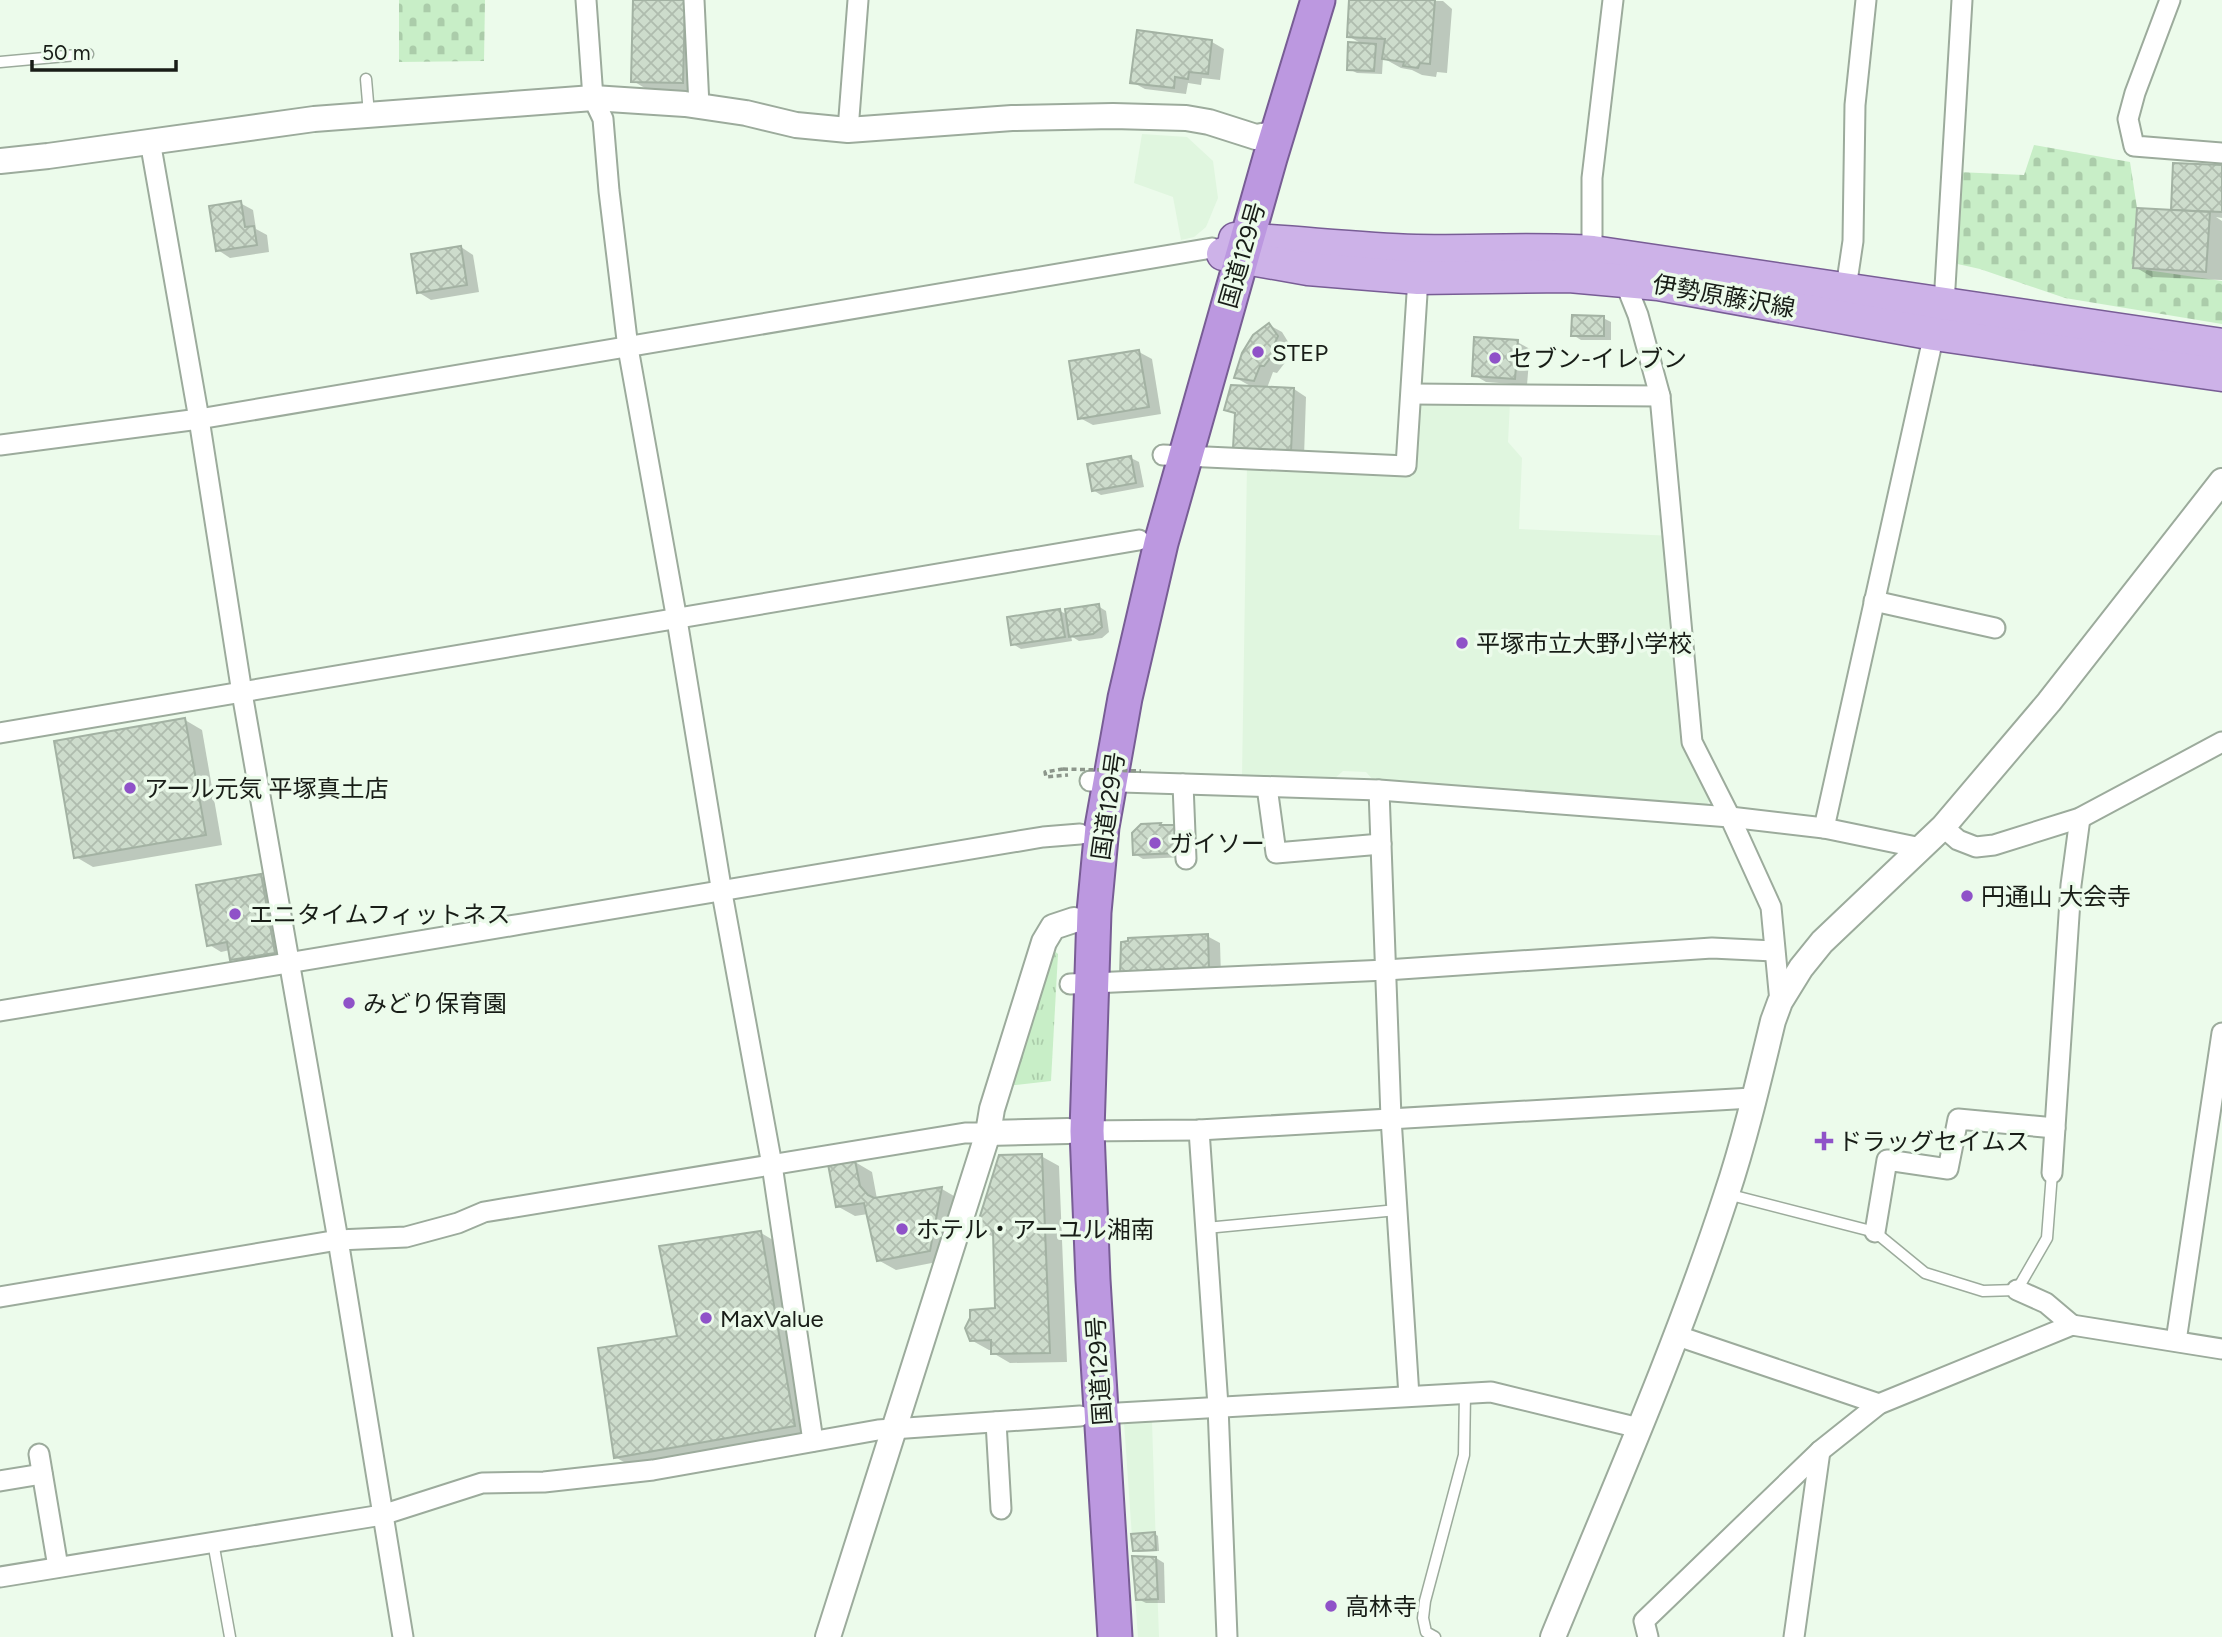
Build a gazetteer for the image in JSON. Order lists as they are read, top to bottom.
{
  "streets": {
    "highway": ["国道129号"],
    "main road": ["伊勢原藤沢線"]
  },
  "crossings": [
    ["国道129号", "伊勢原藤沢線"]
  ],
  "places": {
    "other": [
      "STEP",
      "セブン-イレブン",
      "平塚市立大野小学校",
      "アール元気 平塚真土店",
      "ガイソー",
      "円通山 大会寺",
      "エニタイムフィットネス",
      "みどり保育園",
      "ホテル・アーユル湘南",
      "MaxValue",
      "高林寺"
    ],
    "health": ["ドラッグセイムス"]
  },
  "scale_bar": "50 m"
}
